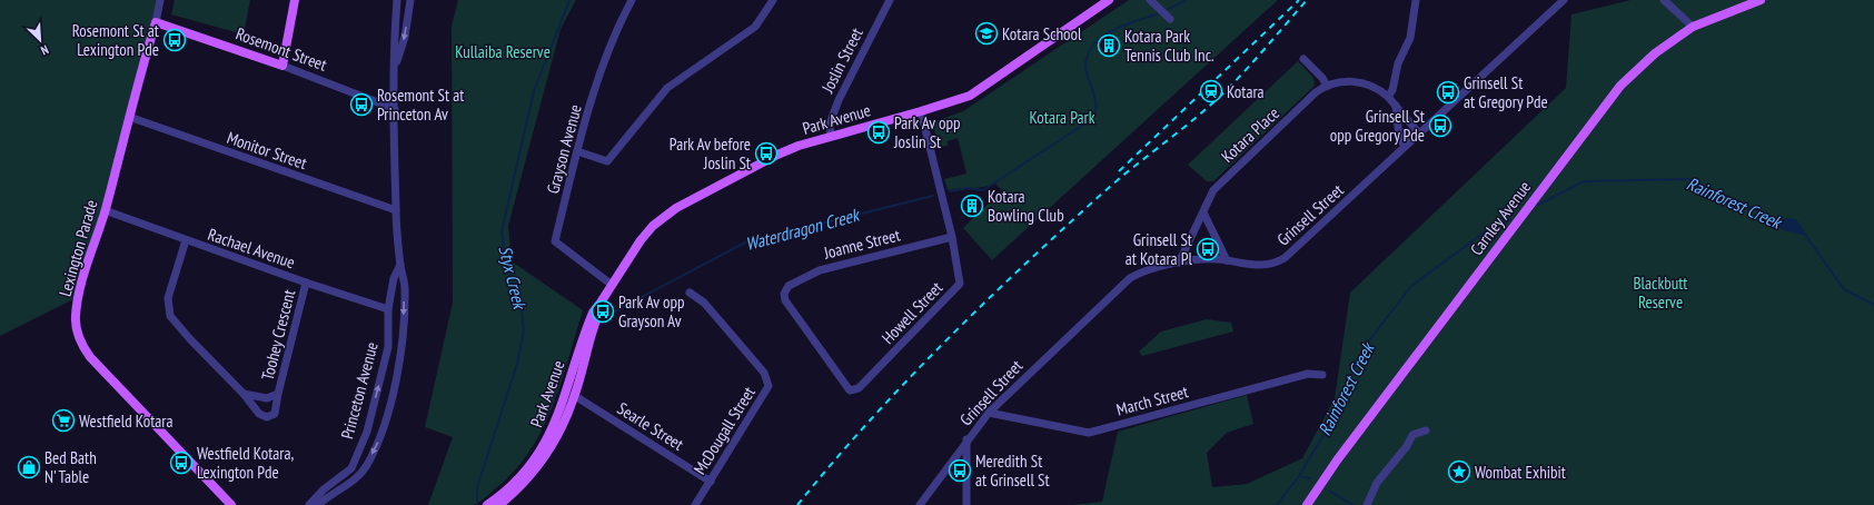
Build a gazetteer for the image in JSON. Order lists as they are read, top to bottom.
{
  "streets": {
    "main road": [
      "Rosemont Street",
      "Park Avenue",
      "Carnley Avenue",
      "Lexington Parade"
    ],
    "street": [
      "Joslin Street",
      "Kotara Place",
      "Grayson Avenue",
      "Monitor Street",
      "Grinsell Street",
      "Joanne Street",
      "Rachael Avenue",
      "Howell Street",
      "Toohey Crescent",
      "Princeton Avenue",
      "March Street",
      "Searle Street",
      "McDougall Street"
    ]
  },
  "crossings": [
    ["Rosemont Street", "Lexington Parade"],
    ["Rosemont Street", "Princeton Avenue"],
    ["Joslin Street", "Park Avenue"],
    ["Park Avenue", "Grayson Avenue"],
    ["Park Avenue", "Howell Street"],
    ["Park Avenue", "Searle Street"],
    ["Kotara Place", "Grinsell Street"],
    ["Monitor Street", "Lexington Parade"],
    ["Monitor Street", "Princeton Avenue"],
    ["Grinsell Street", "March Street"],
    ["Joanne Street", "Howell Street"],
    ["Lexington Parade", "Rachael Avenue"],
    ["Rachael Avenue", "Toohey Crescent"],
    ["Rachael Avenue", "Princeton Avenue"],
    ["Searle Street", "McDougall Street"]
  ],
  "water": ["Rainforest Creek", "Waterdragon Creek", "Styx Creek"],
  "parks": ["Kullaiba Reserve", "Kotara Park", "Blackbutt Reserve"],
  "places": {
    "school or university": ["Kotara School"],
    "bus stop": [
      "Rosemont St at Lexington Pde",
      "Grinsell St at Gregory Pde",
      "Rosemont St at Princeton Av",
      "Grinsell St opp Gregory Pde",
      "Park Av opp Joslin St",
      "Park Av before Joslin St",
      "Grinsell St at Kotara Pl",
      "Park Av opp Grayson Av",
      "Westfield Kotara, Lexington Pde",
      "Meredith St at Grinsell St"
    ],
    "building": ["Kotara Park Tennis Club Inc.", "Kotara Bowling Club"],
    "station": ["Kotara"],
    "supermarket": ["Westfield Kotara"],
    "shop": ["Bed Bath N' Table"],
    "place": ["Wombat Exhibit"]
  },
  "north": "bottom right"
}
